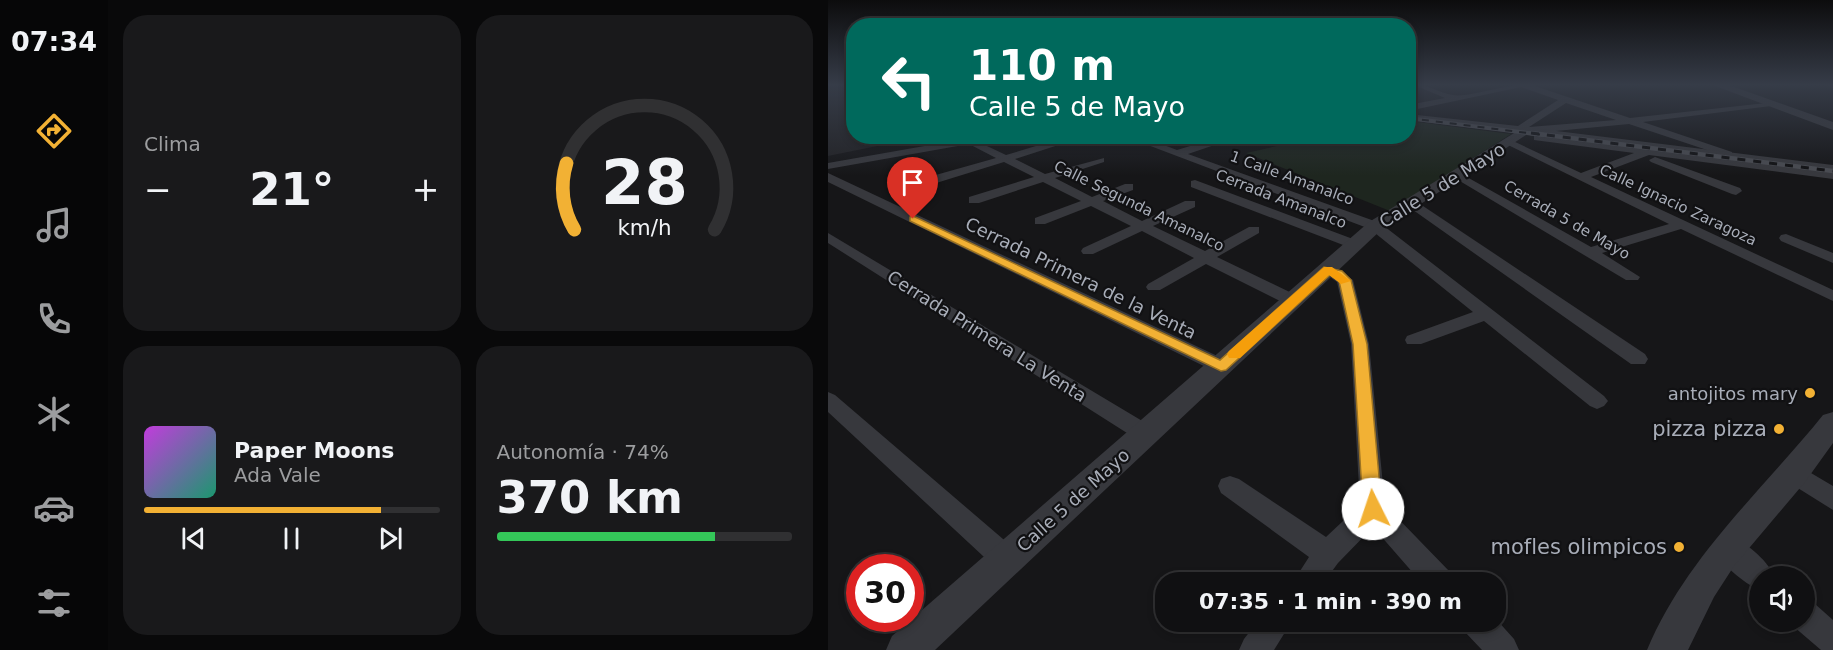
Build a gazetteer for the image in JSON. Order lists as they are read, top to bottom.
{
  "streets": {
    "street": [
      "1 Calle Amanalco",
      "Calle 5 de Mayo",
      "Cerrada Amanalco",
      "Calle Ignacio Zaragoza",
      "Calle Segunda Amanalco",
      "Cerrada 5 de Mayo",
      "Cerrada Primera de la Venta",
      "Cerrada Primera La Venta"
    ]
  },
  "crossings": [
    ["1 Calle Amanalco", "Calle 5 de Mayo"],
    ["Calle 5 de Mayo", "Cerrada Amanalco"],
    ["Calle 5 de Mayo", "Calle Ignacio Zaragoza"],
    ["Calle 5 de Mayo", "Calle Segunda Amanalco"],
    ["Calle 5 de Mayo", "Cerrada 5 de Mayo"],
    ["Calle 5 de Mayo", "Cerrada Primera de la Venta"],
    ["Calle 5 de Mayo", "Cerrada Primera La Venta"]
  ],
  "places": ["antojitos mary", "pizza pizza", "mofles olimpicos"],
  "page": {
    "tabs": "07:34",
    "tile": [
      "Clima",
      ["Autonomía · 74%", "370 km"]
    ],
    "turn": ["110 m", "Calle 5 de Mayo"],
    "heat": ["−", "21°", "+"],
    "song": ["Paper Moons", "Ada Vale"],
    "limit": "30",
    "trip": "07:35 · 1 min · 390 m",
    "gauge": ["28", "km/h"]
  }
}
